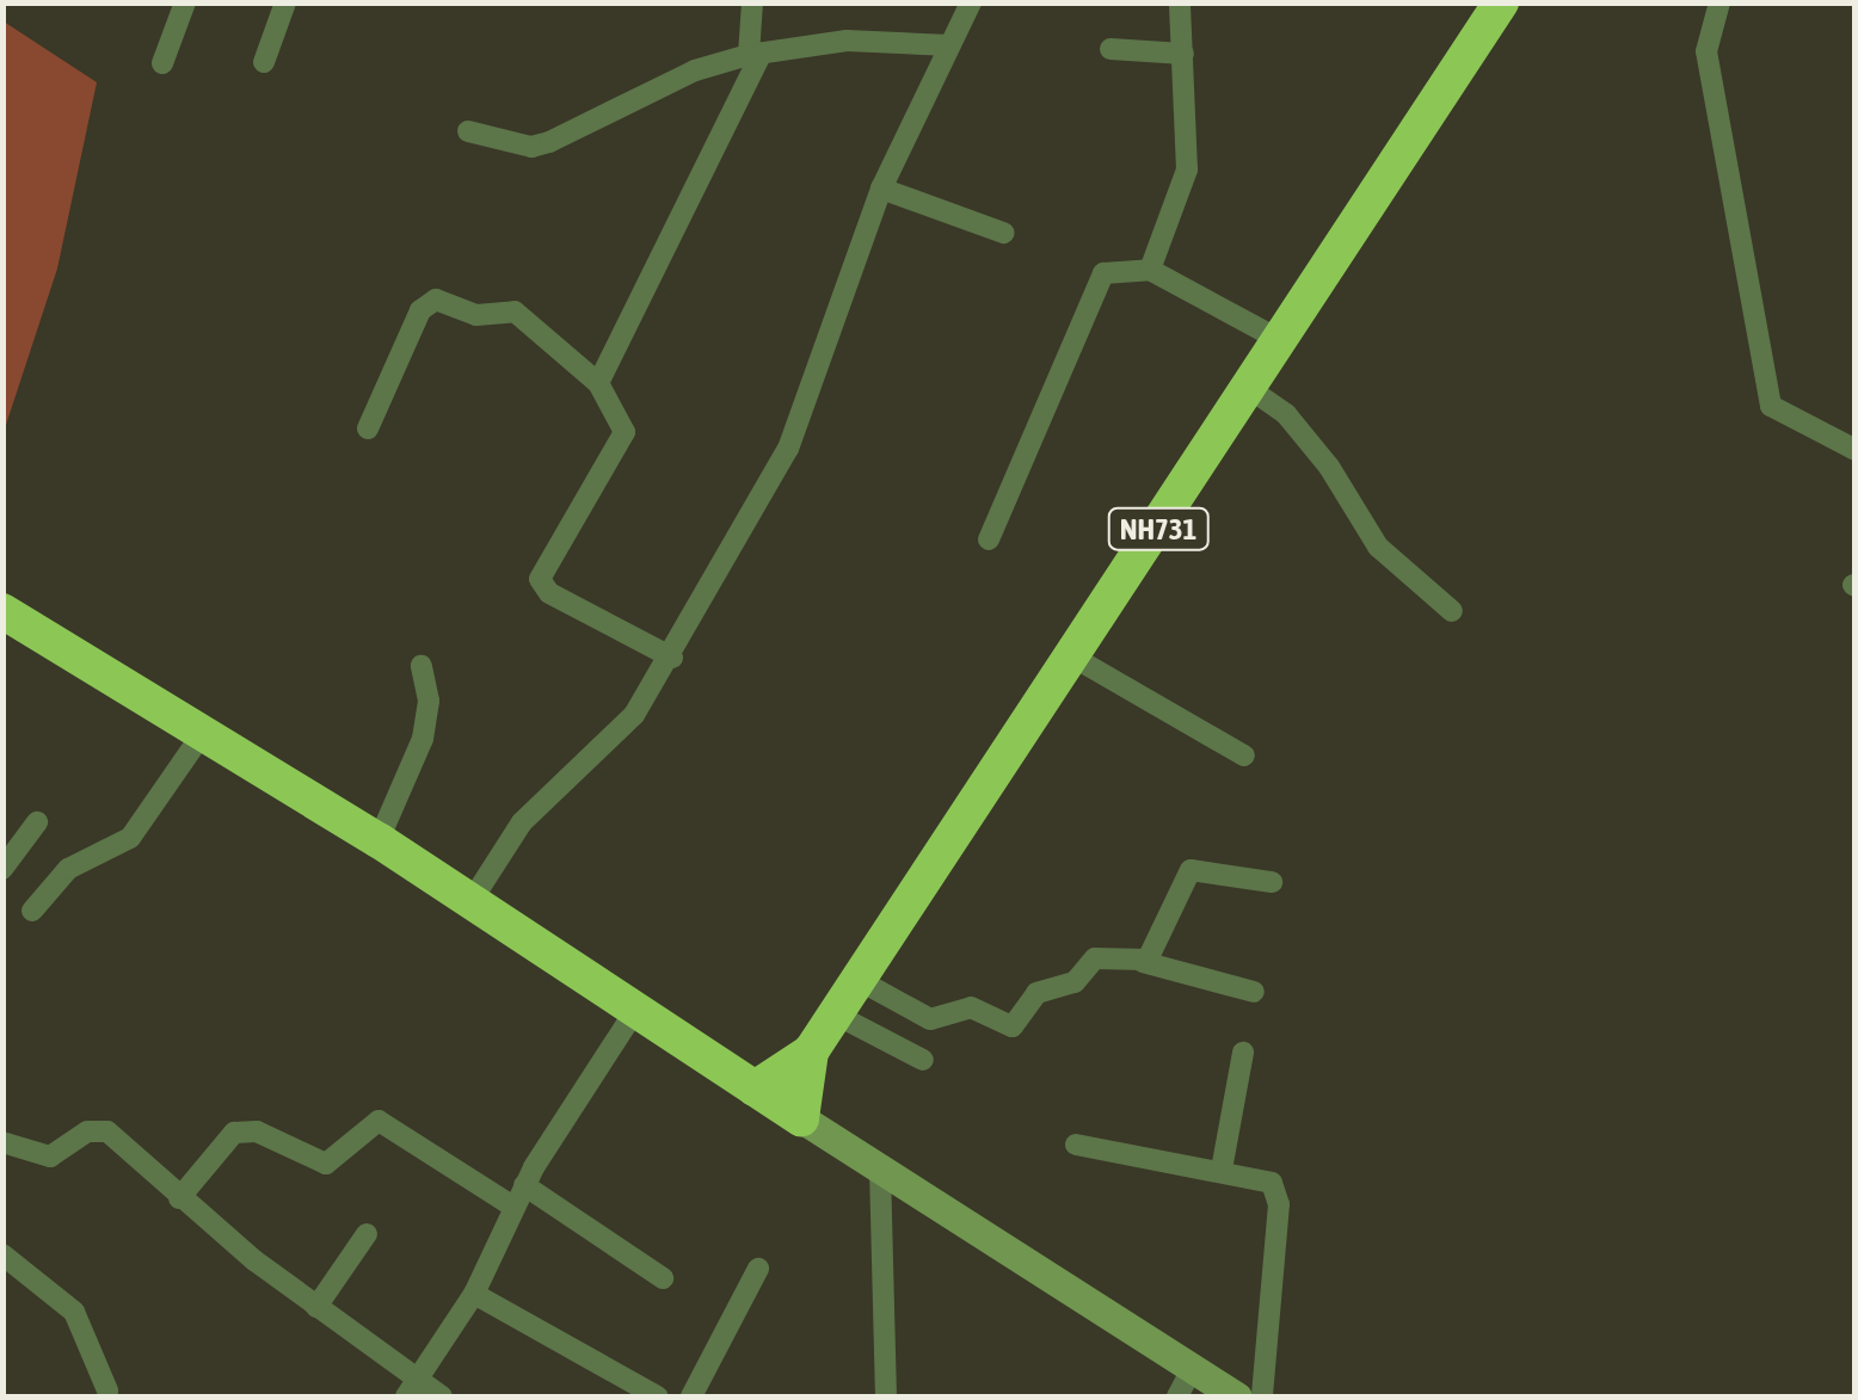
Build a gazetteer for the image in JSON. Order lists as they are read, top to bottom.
{
  "streets": {
    "highway": ["NH731"]
  }
}
